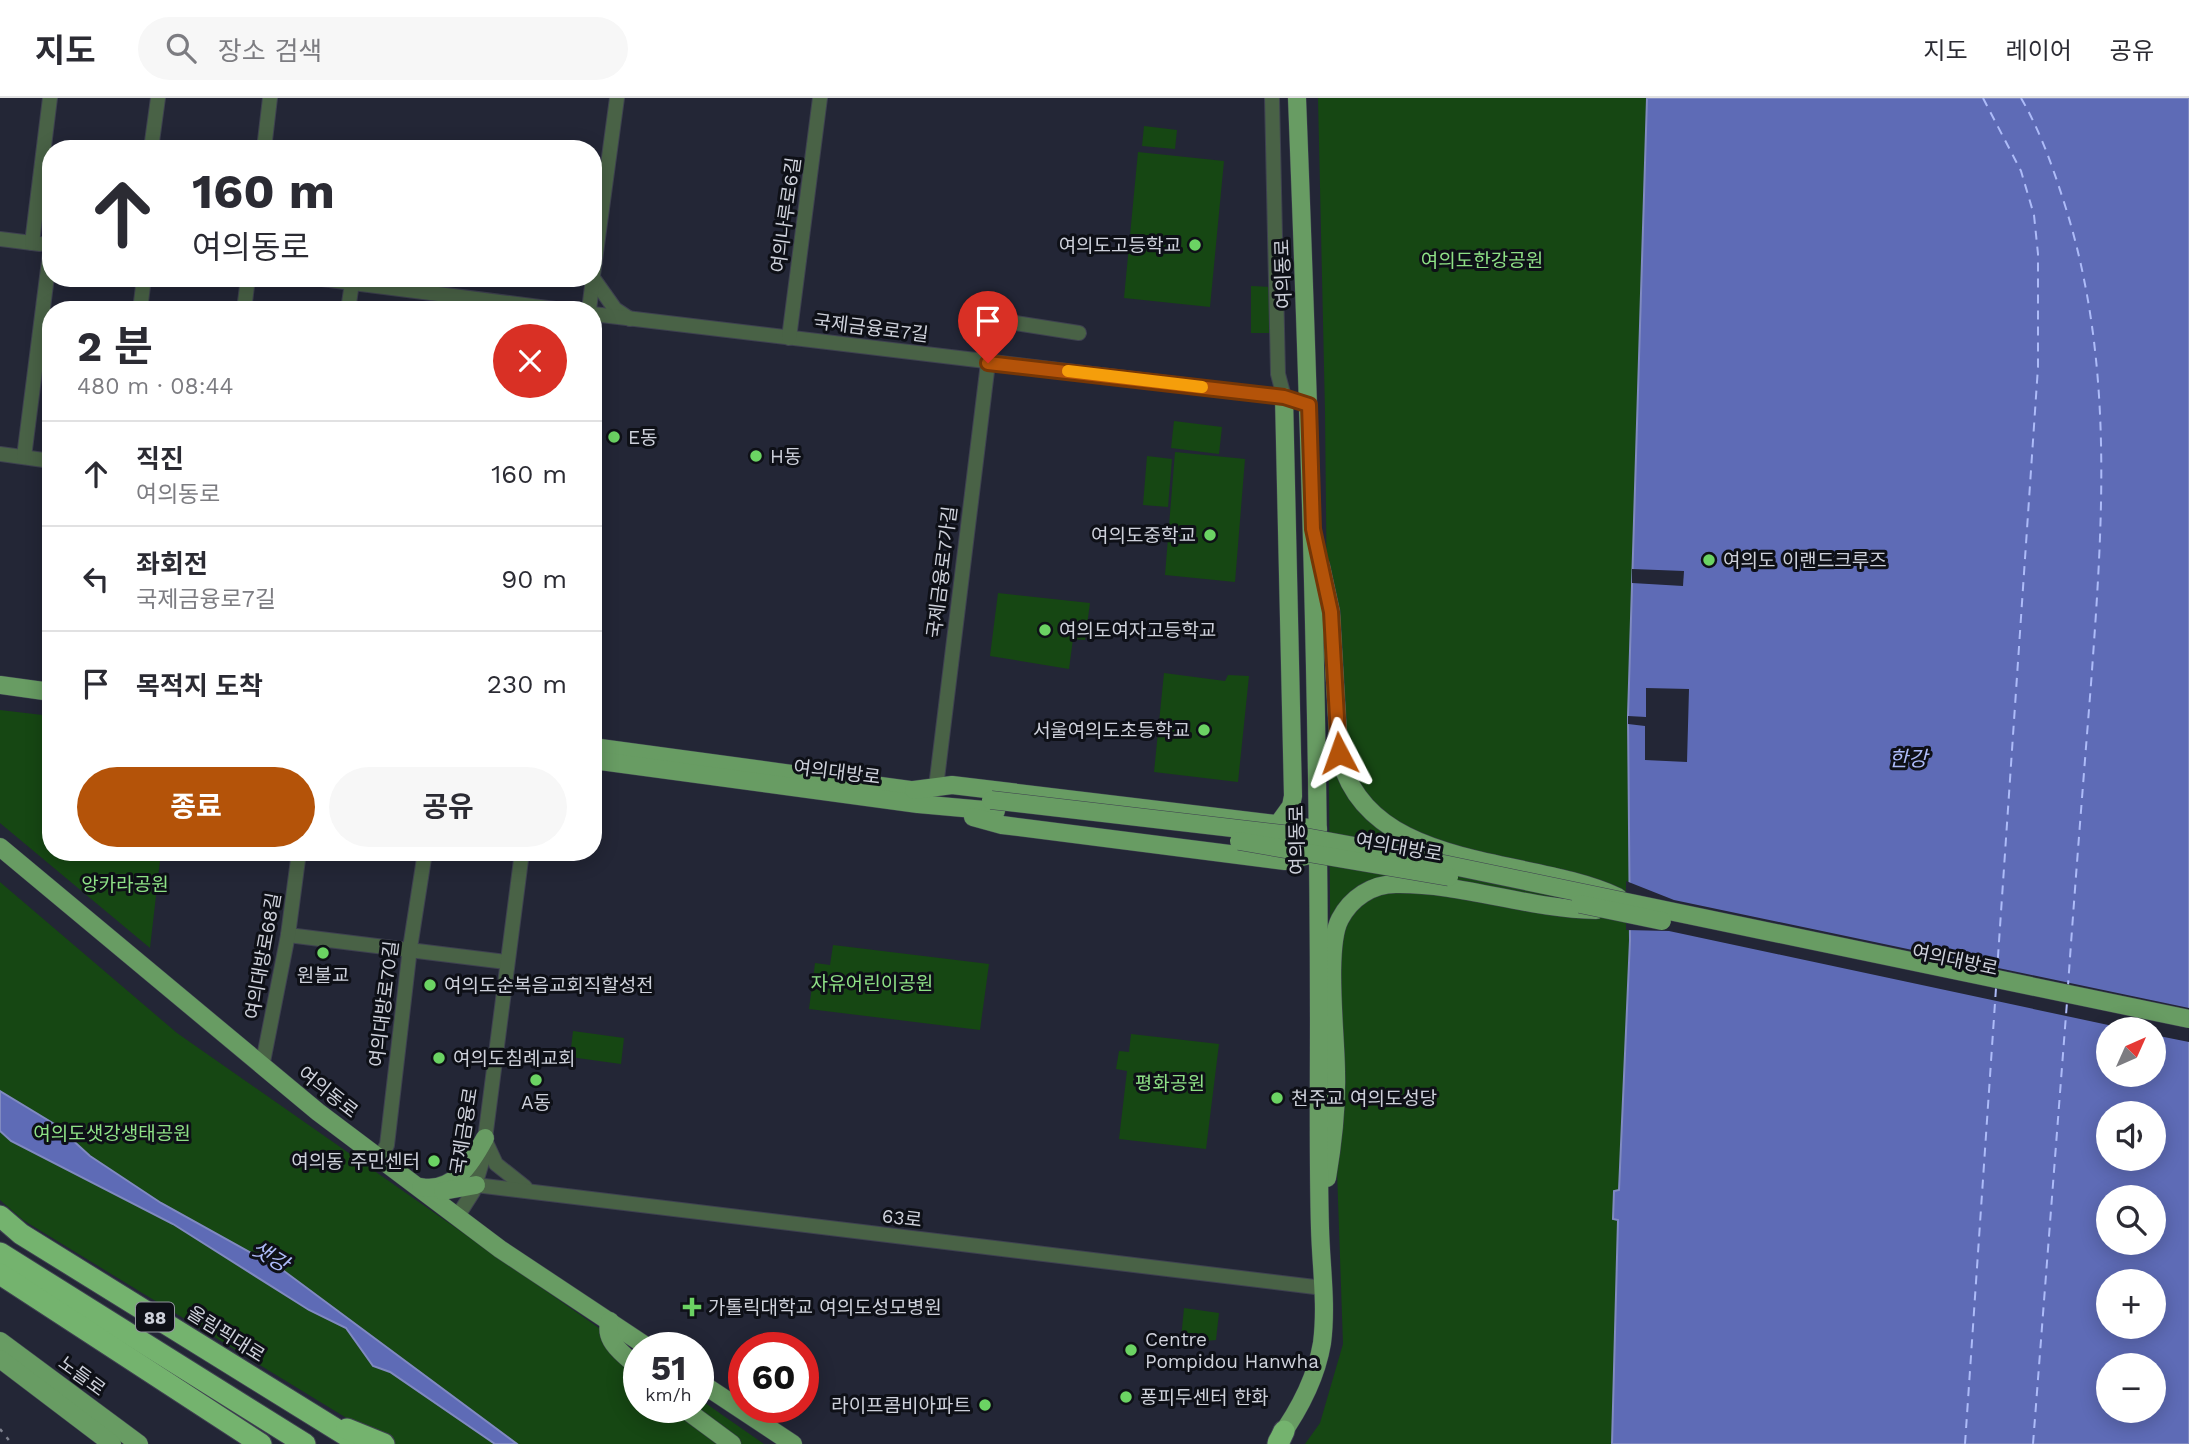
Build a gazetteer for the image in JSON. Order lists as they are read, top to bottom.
{
  "streets": {
    "highway": ["88", "올림픽대로"],
    "main road": ["여의동로", "여의대방로", "노들로"],
    "street": [
      "여의나루로6길",
      "국제금융로7길",
      "국제금융로7가길",
      "여의대방로68길",
      "여의대방로70길",
      "국제금융로",
      "63로"
    ]
  },
  "crossings": [
    ["여의나루로6길", "국제금융로7길"],
    ["여의동로", "국제금융로7길"],
    ["여의동로", "여의대방로68길"],
    ["여의동로", "여의대방로70길"],
    ["여의동로", "국제금융로"],
    ["여의동로", "63로"],
    ["국제금융로7길", "국제금융로7가길"],
    ["국제금융로", "63로"]
  ],
  "water": ["한강", "샛강"],
  "parks": [
    "여의도한강공원",
    "앙카라공원",
    "자유어린이공원",
    "평화공원",
    "여의도샛강생태공원"
  ],
  "places": {
    "other": [
      "여의도고등학교",
      "E동",
      "H동",
      "여의도중학교",
      "여의도 이랜드크루즈",
      "여의도여자고등학교",
      "서울여의도초등학교",
      "원불교",
      "여의도순복음교회직할성전",
      "여의도침례교회",
      "A동",
      "천주교 여의도성당",
      "여의동 주민센터",
      "Centre Pompidou Hanwha",
      "퐁피두센터 한화",
      "라이프콤비아파트"
    ],
    "health": ["가톨릭대학교 여의도성모병원"]
  },
  "north": "top right",
  "page": {
    "header": "지도",
    "search": "장소 검색",
    "nav": ["지도", "레이어", "공유"],
    "turn": ["160 m", "여의동로"],
    "heading": ["2 분", "480 m · 08:44"],
    "list": [
      {
        "name": "직진",
        "note": "여의동로",
        "value": "160 m"
      },
      {
        "name": "좌회전",
        "note": "국제금융로7길",
        "value": "90 m"
      },
      {
        "name": "목적지 도착",
        "value": "230 m"
      }
    ],
    "buttons": ["종료", "공유"],
    "map_buttons": ["+", "−"],
    "speed": "51 km/h",
    "limit": "60"
  }
}
